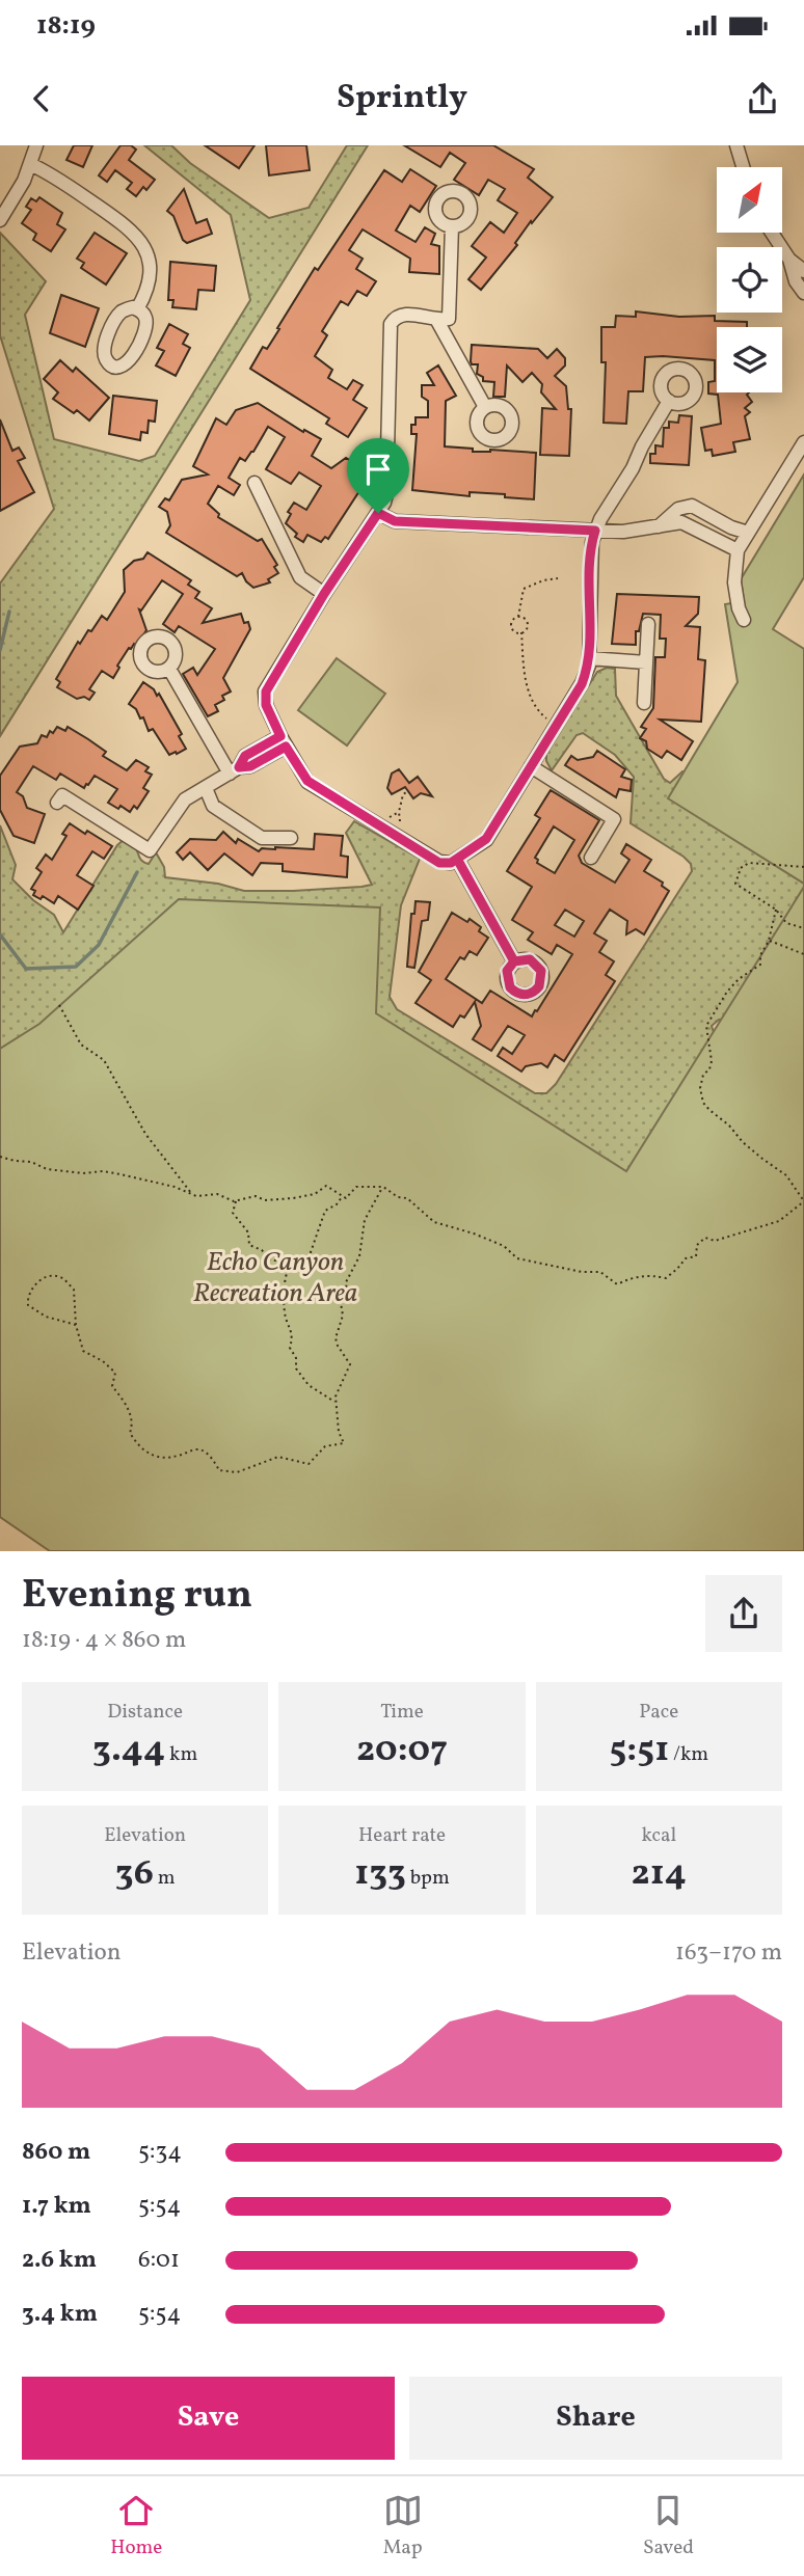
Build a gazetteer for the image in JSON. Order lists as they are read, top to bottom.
{
  "parks": ["Echo Canyon Recreation Area"],
  "north": "top right",
  "page": {
    "status": "18:19",
    "header": "Sprintly",
    "heading": ["Evening run", "18:19 · 4 × 860 m"],
    "stats": [
      ["Distance", "3.44 km"],
      ["Time", "20:07"],
      ["Pace", "5:51 /km"],
      ["Elevation", "36 m"],
      ["Heart rate", "133 bpm"],
      ["kcal", "214"]
    ],
    "chart": ["Elevation", "163–170 m"],
    "list": [
      {
        "name": "860 m",
        "note": "5:34"
      },
      {
        "name": "1.7 km",
        "note": "5:54"
      },
      {
        "name": "2.6 km",
        "note": "6:01"
      },
      {
        "name": "3.4 km",
        "note": "5:54"
      }
    ],
    "buttons": ["Save", "Share"],
    "tabs": ["Home", "Map", "Saved"]
  }
}
